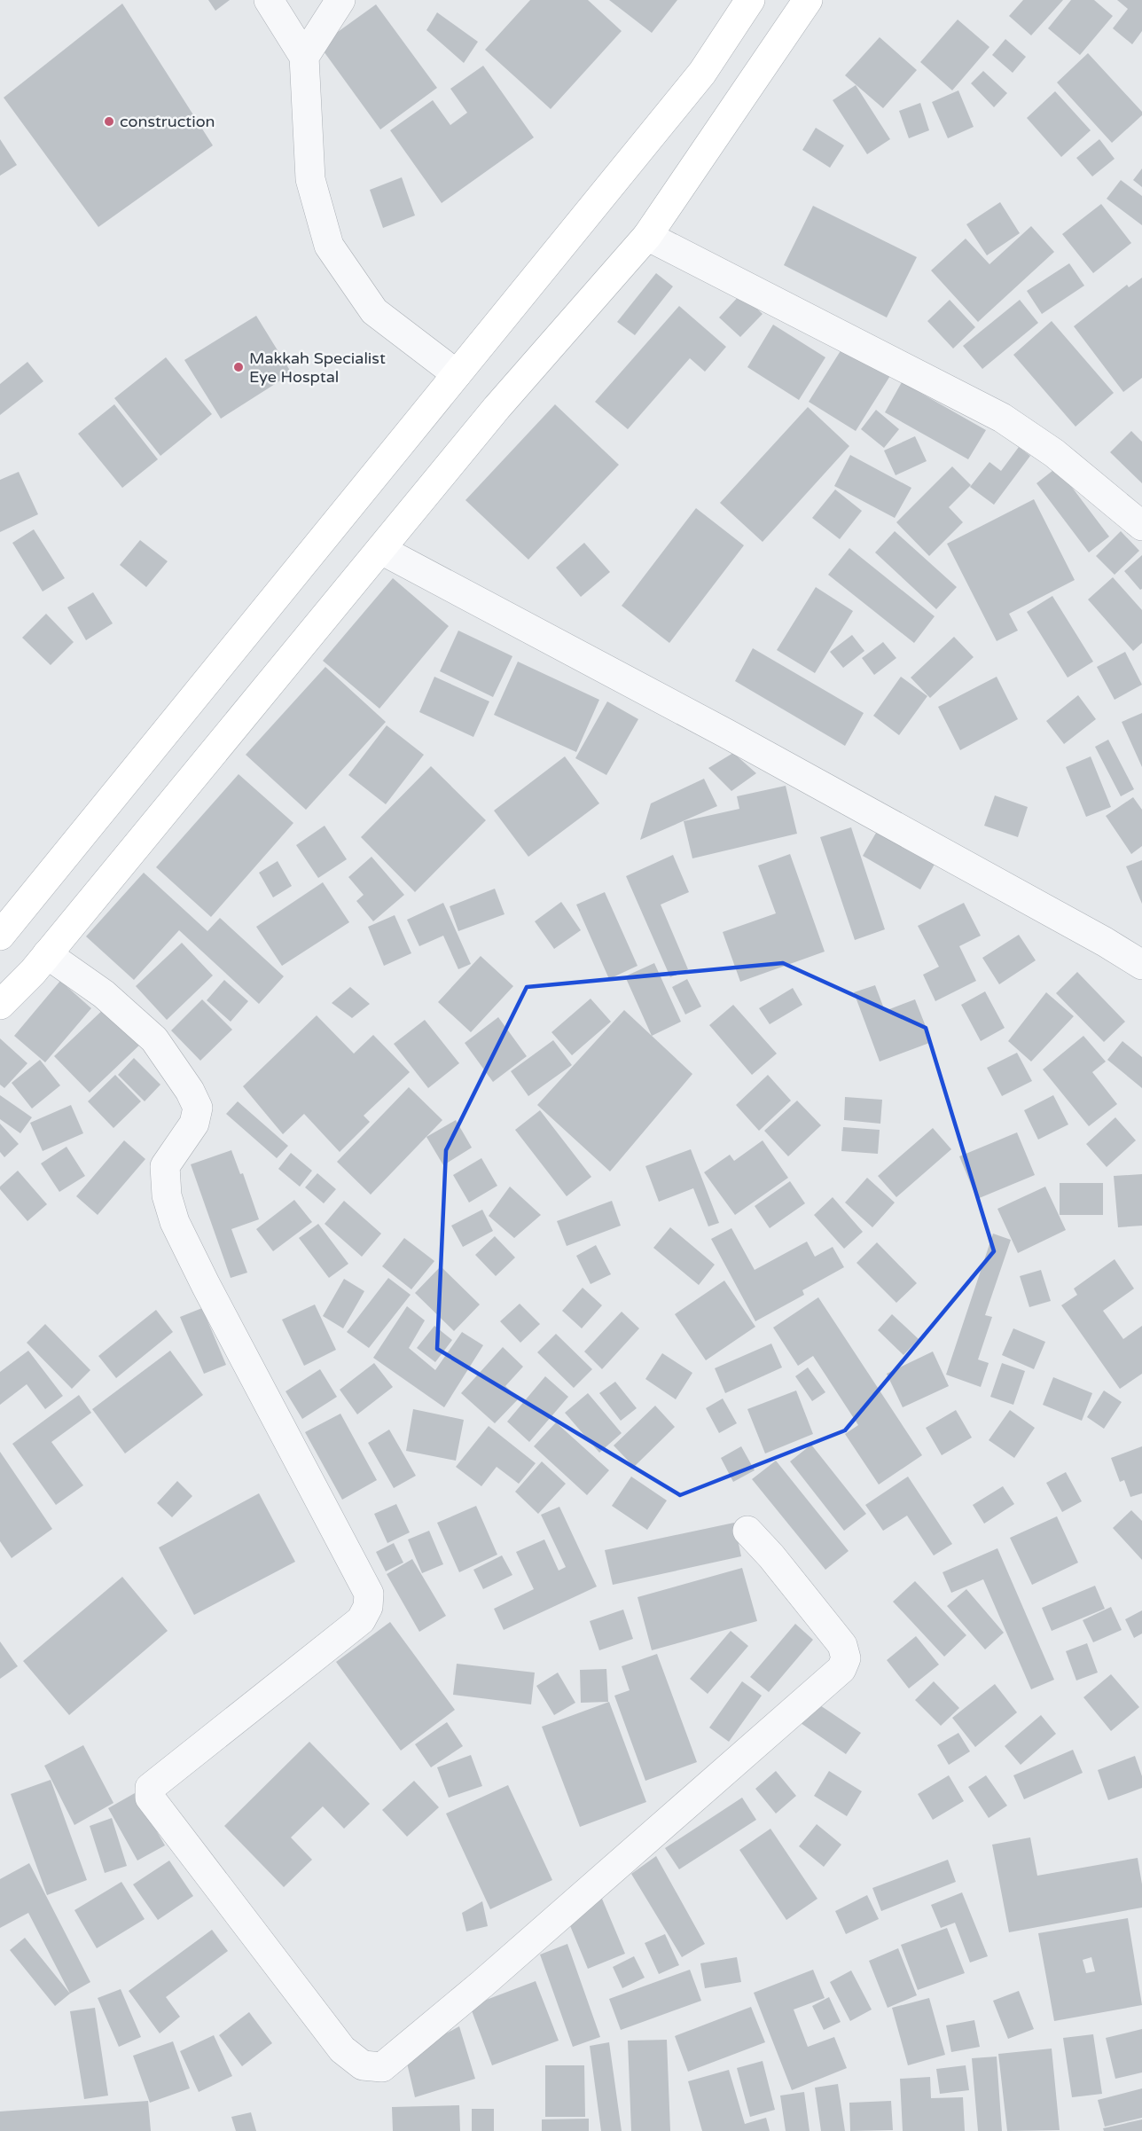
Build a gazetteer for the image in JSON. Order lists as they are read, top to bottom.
{
  "places": ["construction", "Makkah Specialist Eye Hosptal"]
}
